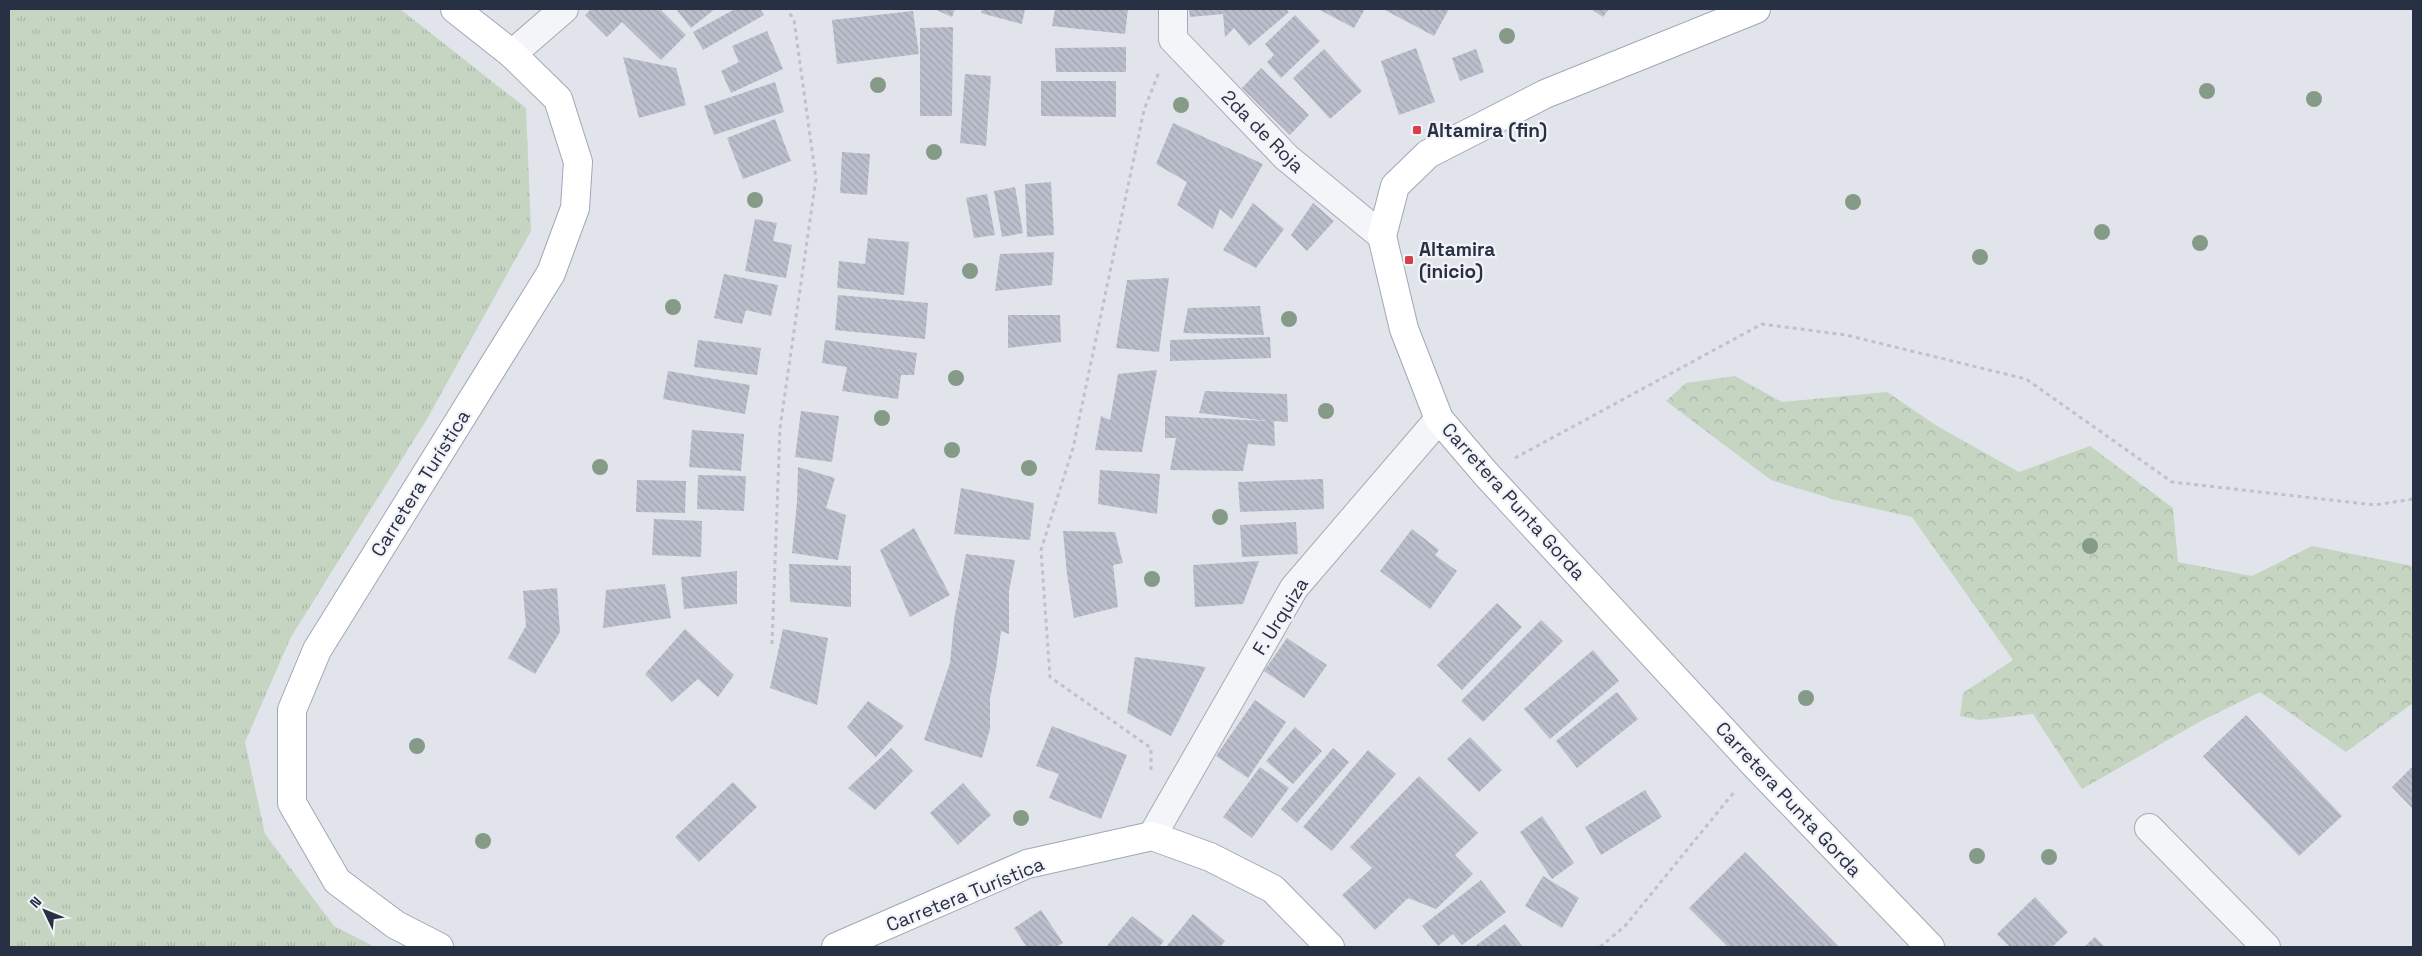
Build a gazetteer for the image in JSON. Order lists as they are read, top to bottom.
{
  "streets": {
    "main road": ["Carretera Turística", "Carretera Punta Gorda"],
    "street": ["2da de Roja", "F. Urquiza"]
  },
  "crossings": [
    ["2da de Roja", "Carretera Punta Gorda"],
    ["Carretera Turística", "F. Urquiza"],
    ["Carretera Punta Gorda", "F. Urquiza"]
  ],
  "places": {
    "transit": ["Altamira (fin)", "Altamira (inicio)"]
  },
  "north": "top left"
}
